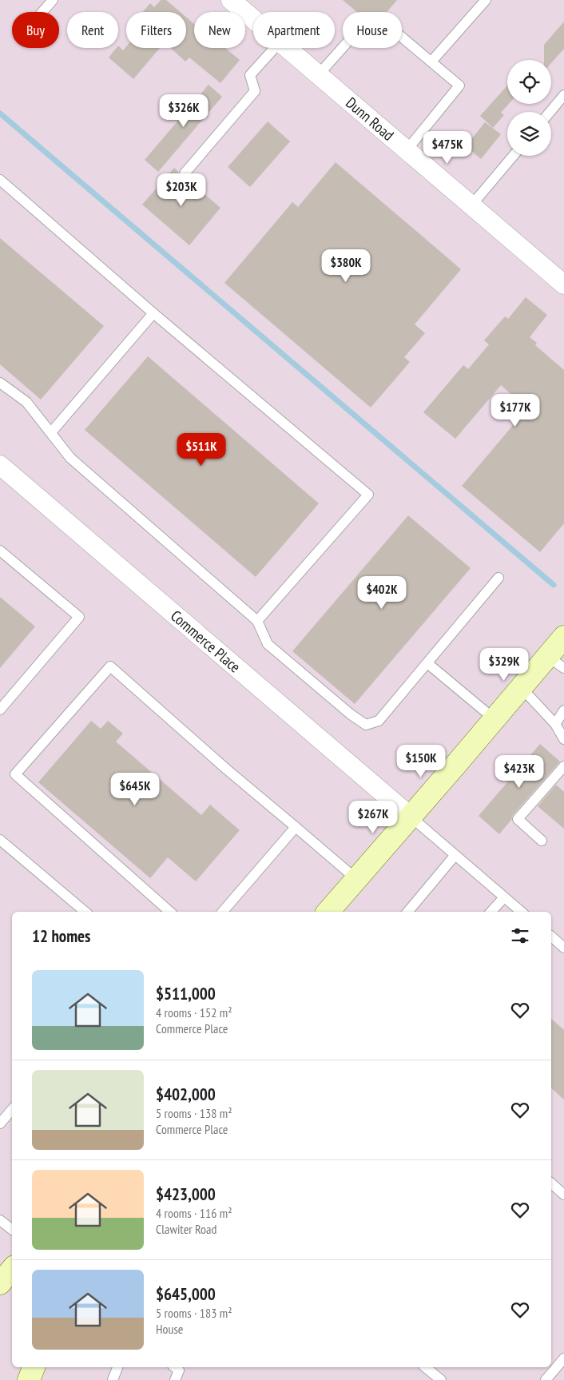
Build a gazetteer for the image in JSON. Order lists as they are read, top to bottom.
{
  "streets": {
    "street": ["Dunn Road", "Commerce Place"]
  },
  "page": {
    "chip": [
      "Buy",
      "Rent",
      "Filters",
      "New",
      "Apartment",
      "House"
    ],
    "price": [
      "$326K",
      "$475K",
      "$203K",
      "$380K",
      "$177K",
      "$511K",
      "$402K",
      "$329K",
      "$150K",
      "$423K",
      "$645K",
      "$267K"
    ],
    "heading": "12 homes",
    "list": [
      {
        "name": "$511,000",
        "note": "4 rooms · 152 m² · Commerce Place"
      },
      {
        "name": "$402,000",
        "note": "5 rooms · 138 m² · Commerce Place"
      },
      {
        "name": "$423,000",
        "note": "4 rooms · 116 m² · Clawiter Road"
      },
      {
        "name": "$645,000",
        "note": "5 rooms · 183 m² · House"
      }
    ]
  }
}
